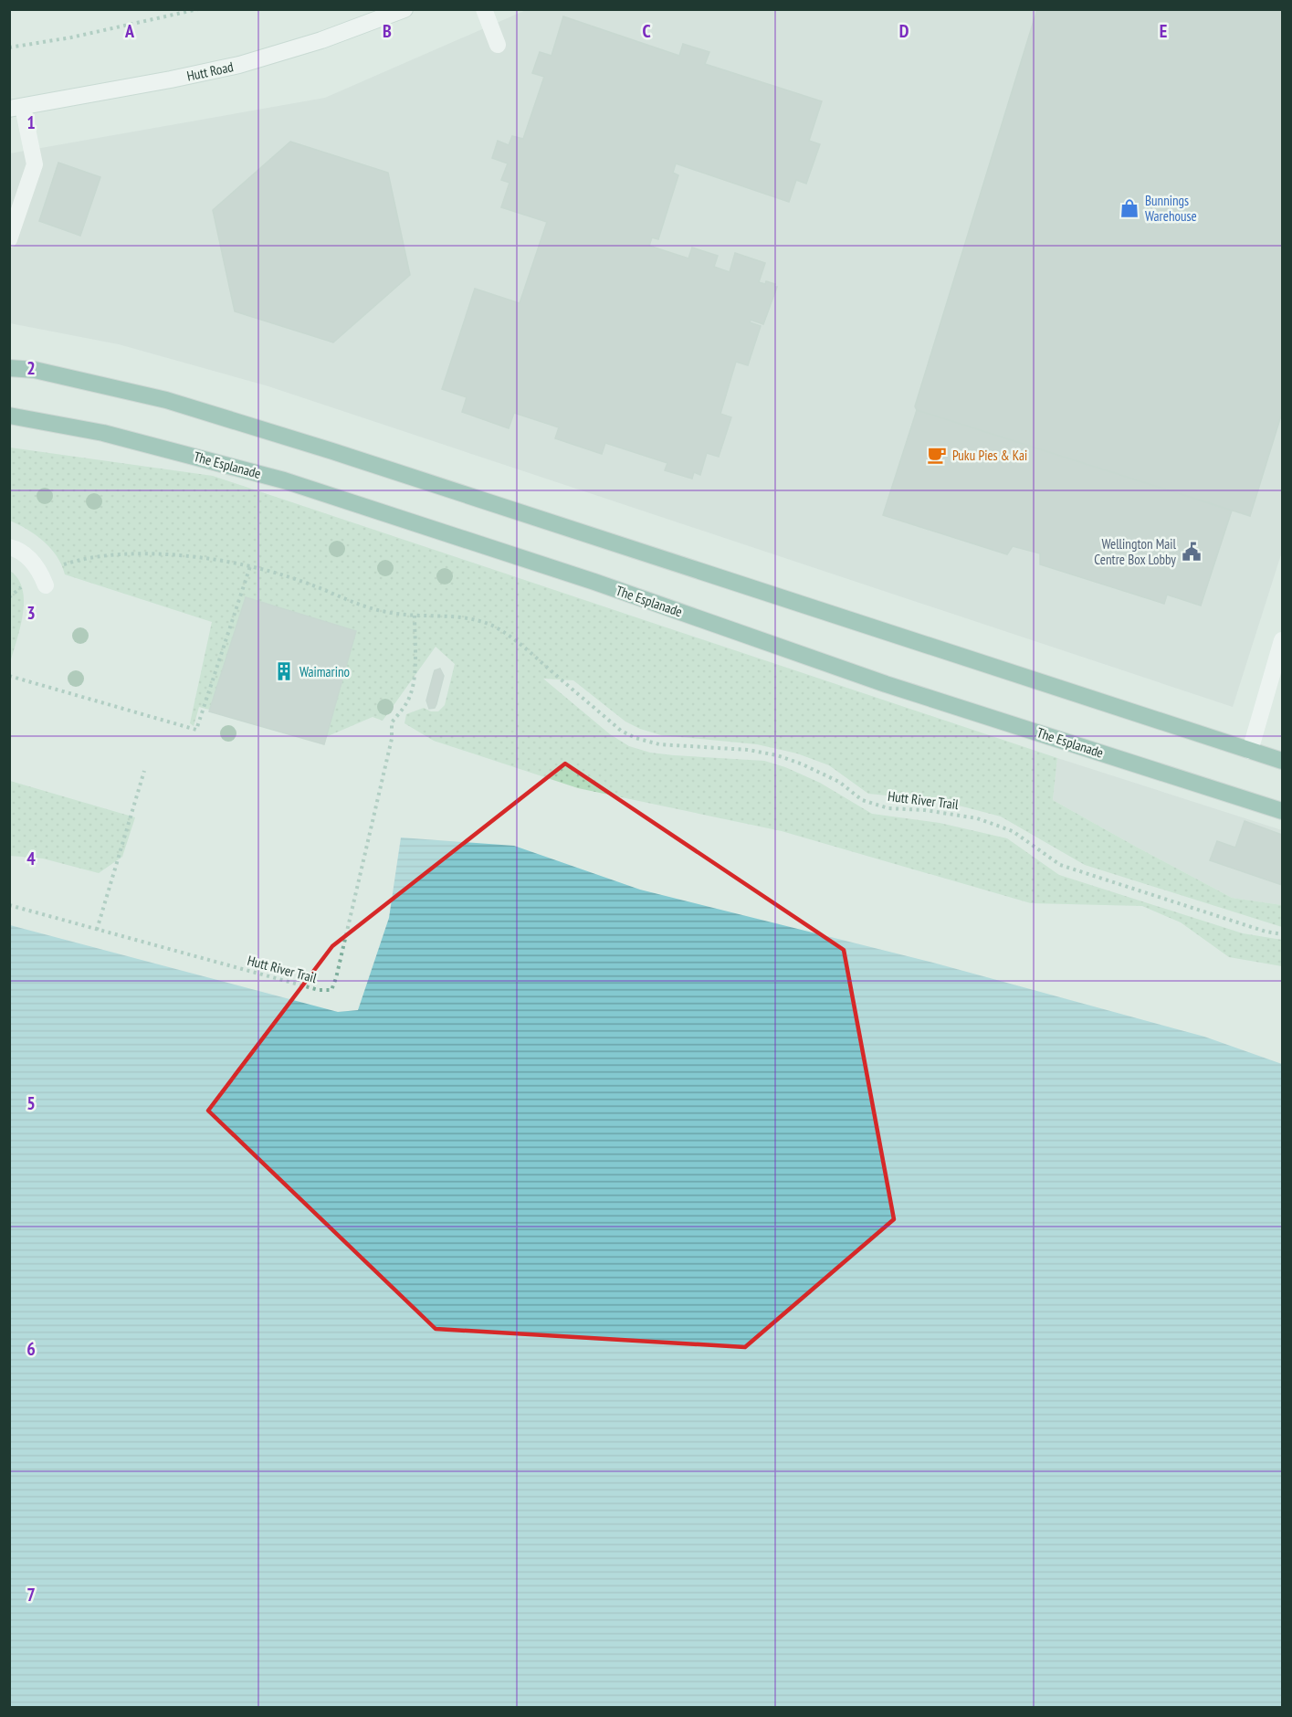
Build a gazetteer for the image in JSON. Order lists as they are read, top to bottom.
{
  "streets": {
    "main road": ["Hutt Road", "The Esplanade"],
    "path": ["Hutt River Trail"]
  },
  "places": {
    "shop": ["Bunnings Warehouse"],
    "cafe": ["Puku Pies & Kai"],
    "public building": ["Wellington Mail Centre Box Lobby"],
    "building": ["Waimarino"]
  },
  "grid": {
    "columns": [
      "A",
      "B",
      "C",
      "D",
      "E"
    ],
    "rows": [
      "1",
      "2",
      "3",
      "4",
      "5",
      "6",
      "7"
    ]
  }
}
